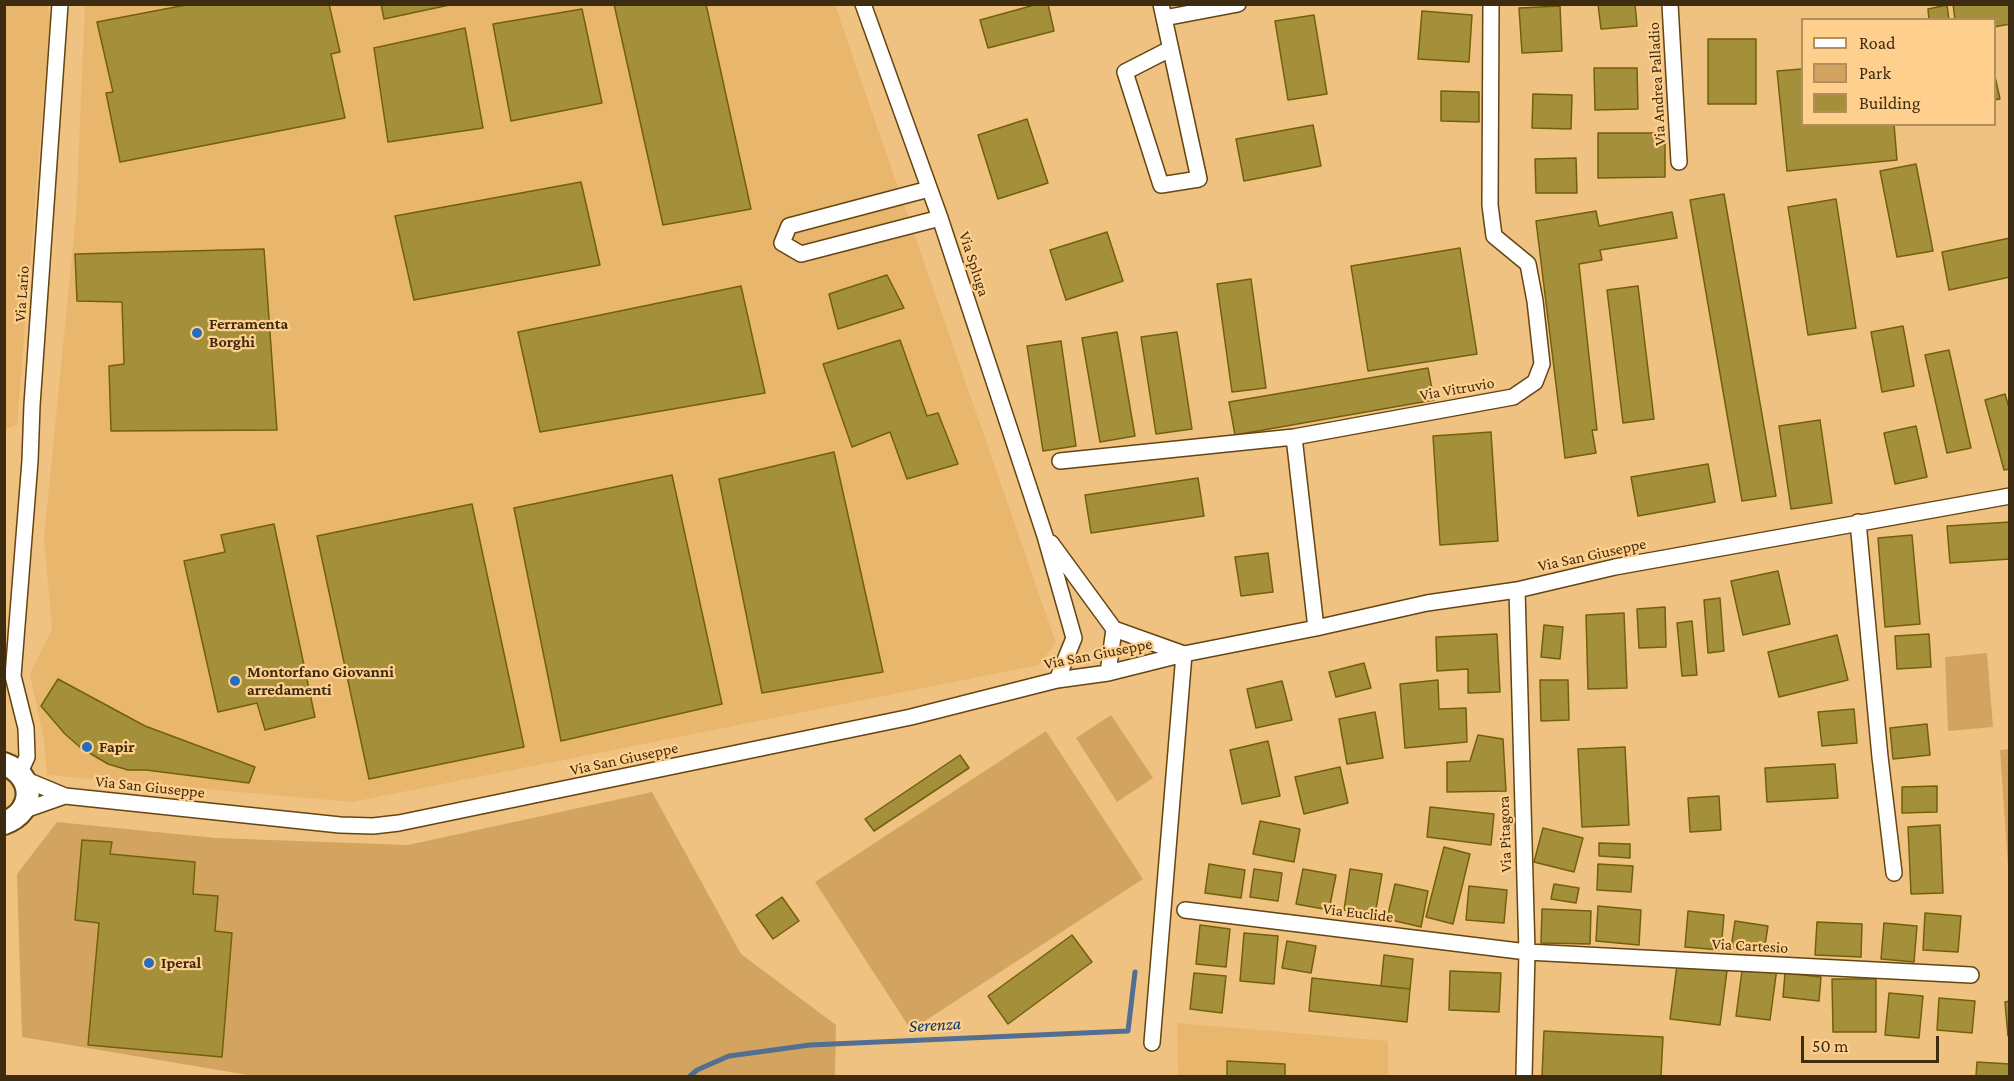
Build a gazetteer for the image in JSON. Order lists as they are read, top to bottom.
{
  "streets": {
    "street": [
      "Via Andrea Palladio",
      "Via Spluga",
      "Via Lario",
      "Via Vitruvio",
      "Via San Giuseppe",
      "Via Pitagora",
      "Via Euclide",
      "Via Cartesio"
    ]
  },
  "crossings": [
    ["Via Spluga", "Via San Giuseppe"],
    ["Via Lario", "Via San Giuseppe"],
    ["Via San Giuseppe", "Via Pitagora"],
    ["Via Pitagora", "Via Euclide"],
    ["Via Pitagora", "Via Cartesio"],
    ["Via Euclide", "Via Cartesio"]
  ],
  "water": ["Serenza"],
  "places": [
    "Ferramenta Borghi",
    "Montorfano Giovanni arredamenti",
    "Fapir",
    "Iperal"
  ],
  "legend": ["Road", "Park", "Building"],
  "scale_bar": "50 m"
}
